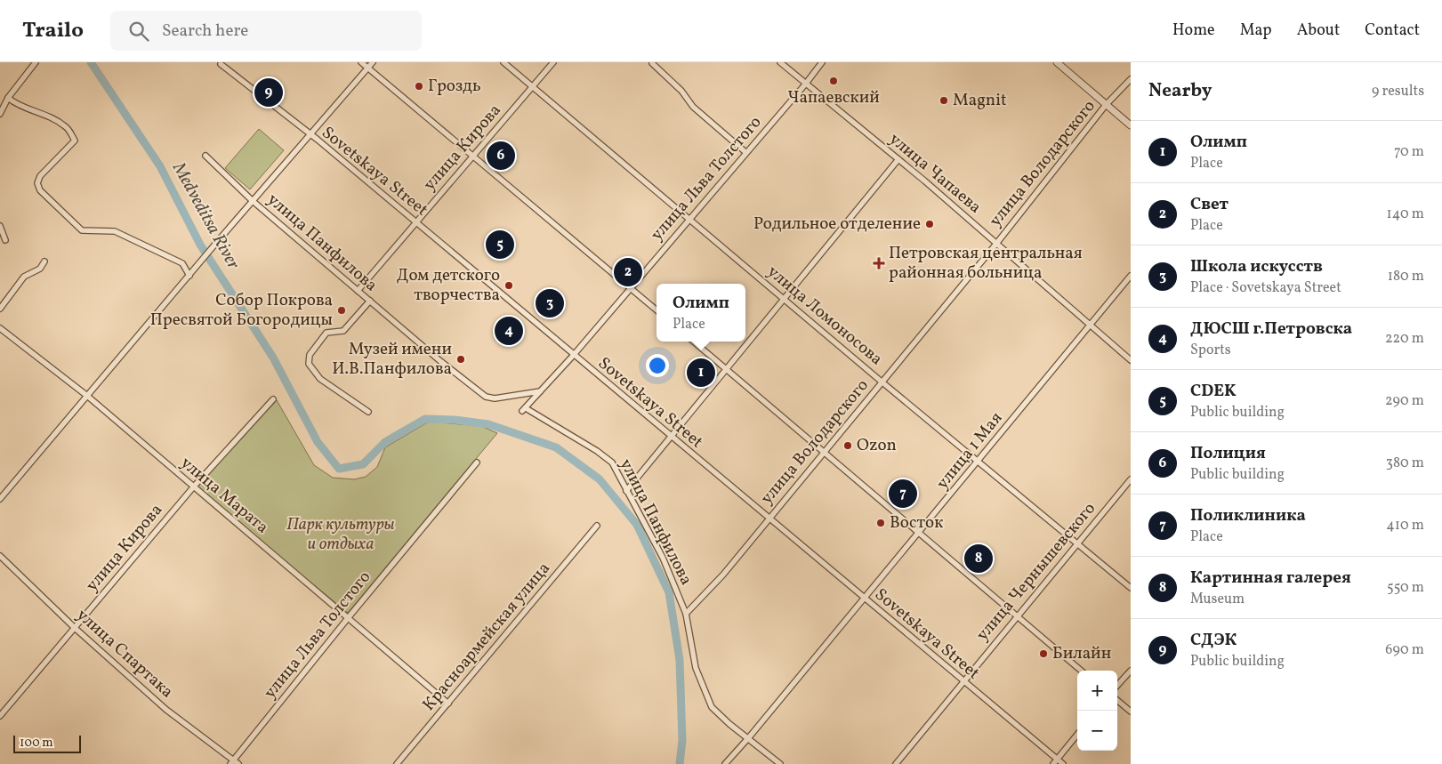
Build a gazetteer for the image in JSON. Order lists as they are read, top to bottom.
{
  "streets": {
    "street": [
      "улица Кирова",
      "улица Володарского",
      "Sovetskaya Street",
      "улица Чапаева",
      "улица Льва Толстого",
      "улица Панфилова",
      "улица Ломоносова",
      "улица 1 Мая",
      "улица Марата",
      "улица Чернышевского",
      "Красноармейская улица",
      "улица Спартака"
    ]
  },
  "crossings": [
    ["улица Кирова", "Sovetskaya Street"],
    ["улица Кирова", "улица Панфилова"],
    ["улица Кирова", "улица Ломоносова"],
    ["улица Кирова", "улица Марата"],
    ["улица Кирова", "улица Спартака"],
    ["улица Володарского", "Sovetskaya Street"],
    ["улица Володарского", "улица Чапаева"],
    ["улица Володарского", "улица Панфилова"],
    ["улица Володарского", "улица Ломоносова"],
    ["Sovetskaya Street", "улица Льва Толстого"],
    ["Sovetskaya Street", "улица 1 Мая"],
    ["Sovetskaya Street", "улица Чернышевского"],
    ["улица Чапаева", "улица Льва Толстого"],
    ["улица Чапаева", "улица 1 Мая"],
    ["улица Льва Толстого", "улица Панфилова"],
    ["улица Льва Толстого", "улица Ломоносова"],
    ["улица Льва Толстого", "улица Марата"],
    ["улица Льва Толстого", "улица Спартака"],
    ["улица Панфилова", "улица 1 Мая"],
    ["улица Ломоносова", "улица 1 Мая"],
    ["улица Ломоносова", "улица Чернышевского"],
    ["улица Марата", "Красноармейская улица"]
  ],
  "water": ["Medveditsa River"],
  "parks": ["Парк культуры и отдыха"],
  "places": {
    "other": [
      "Чапаевский",
      "Гроздь",
      "Magnit",
      "Родильное отделение",
      "Дом детского творчества",
      "Собор Покрова Пресвятой Богородицы",
      "Музей имени И.В.Панфилова",
      "Ozon",
      "Восток",
      "Билайн"
    ],
    "health": ["Петровская центральная районная больница"]
  },
  "scale_bar": "100 m",
  "page": {
    "header": "Trailo",
    "search": "Search here",
    "nav": [
      "Home",
      "Map",
      "About",
      "Contact"
    ],
    "heading": ["Nearby", "9 results"],
    "pins": [
      "9",
      "6",
      "5",
      "2",
      "3",
      "4",
      "1",
      "7",
      "8"
    ],
    "list": [
      {
        "mark": "1",
        "name": "Олимп",
        "note": "Place",
        "value": "70 m"
      },
      {
        "mark": "2",
        "name": "Свет",
        "note": "Place",
        "value": "140 m"
      },
      {
        "mark": "3",
        "name": "Школа искусств",
        "note": "Place · Sovetskaya Street",
        "value": "180 m"
      },
      {
        "mark": "4",
        "name": "ДЮСШ г.Петровска",
        "note": "Sports",
        "value": "220 m"
      },
      {
        "mark": "5",
        "name": "CDEK",
        "note": "Public building",
        "value": "290 m"
      },
      {
        "mark": "6",
        "name": "Полиция",
        "note": "Public building",
        "value": "380 m"
      },
      {
        "mark": "7",
        "name": "Поликлиника",
        "note": "Place",
        "value": "410 m"
      },
      {
        "mark": "8",
        "name": "Картинная галерея",
        "note": "Museum",
        "value": "550 m"
      },
      {
        "mark": "9",
        "name": "СДЭК",
        "note": "Public building",
        "value": "690 m"
      }
    ],
    "popup": ["Олимп", "Place"],
    "map_buttons": ["+", "−"],
    "scale": "100 m"
  }
}
